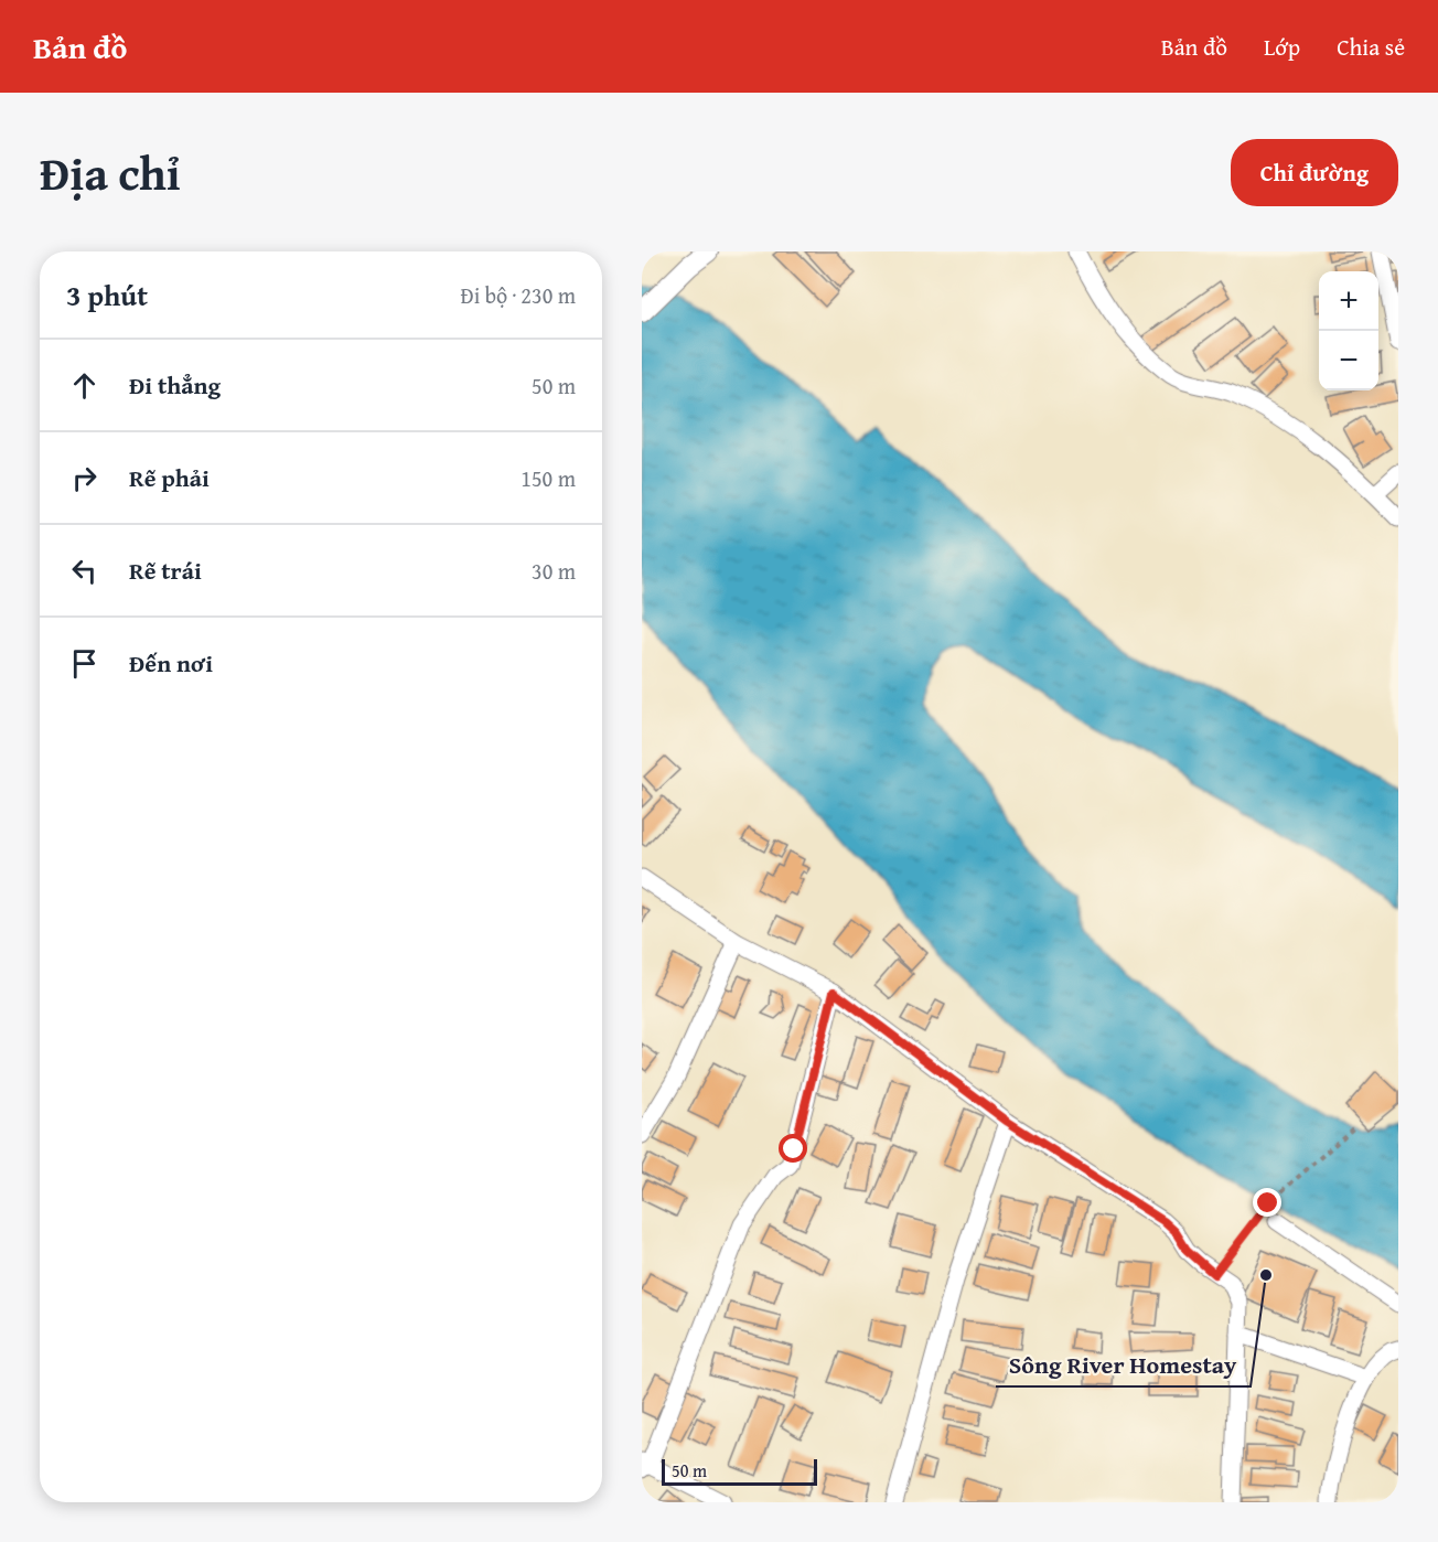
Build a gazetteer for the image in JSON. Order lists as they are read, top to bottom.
{
  "places": ["Sông River Homestay"],
  "scale_bar": "50 m",
  "page": {
    "header": "Bản đồ",
    "nav": ["Bản đồ", "Lớp", "Chia sẻ"],
    "title": "Địa chỉ",
    "buttons": "Chỉ đường",
    "heading": ["3 phút", "Đi bộ · 230 m"],
    "map_buttons": ["+", "−"],
    "list": [
      ["Đi thẳng", "50 m"],
      ["Rẽ phải", "150 m"],
      ["Rẽ trái", "30 m"],
      "Đến nơi"
    ],
    "scale": "50 m"
  }
}
